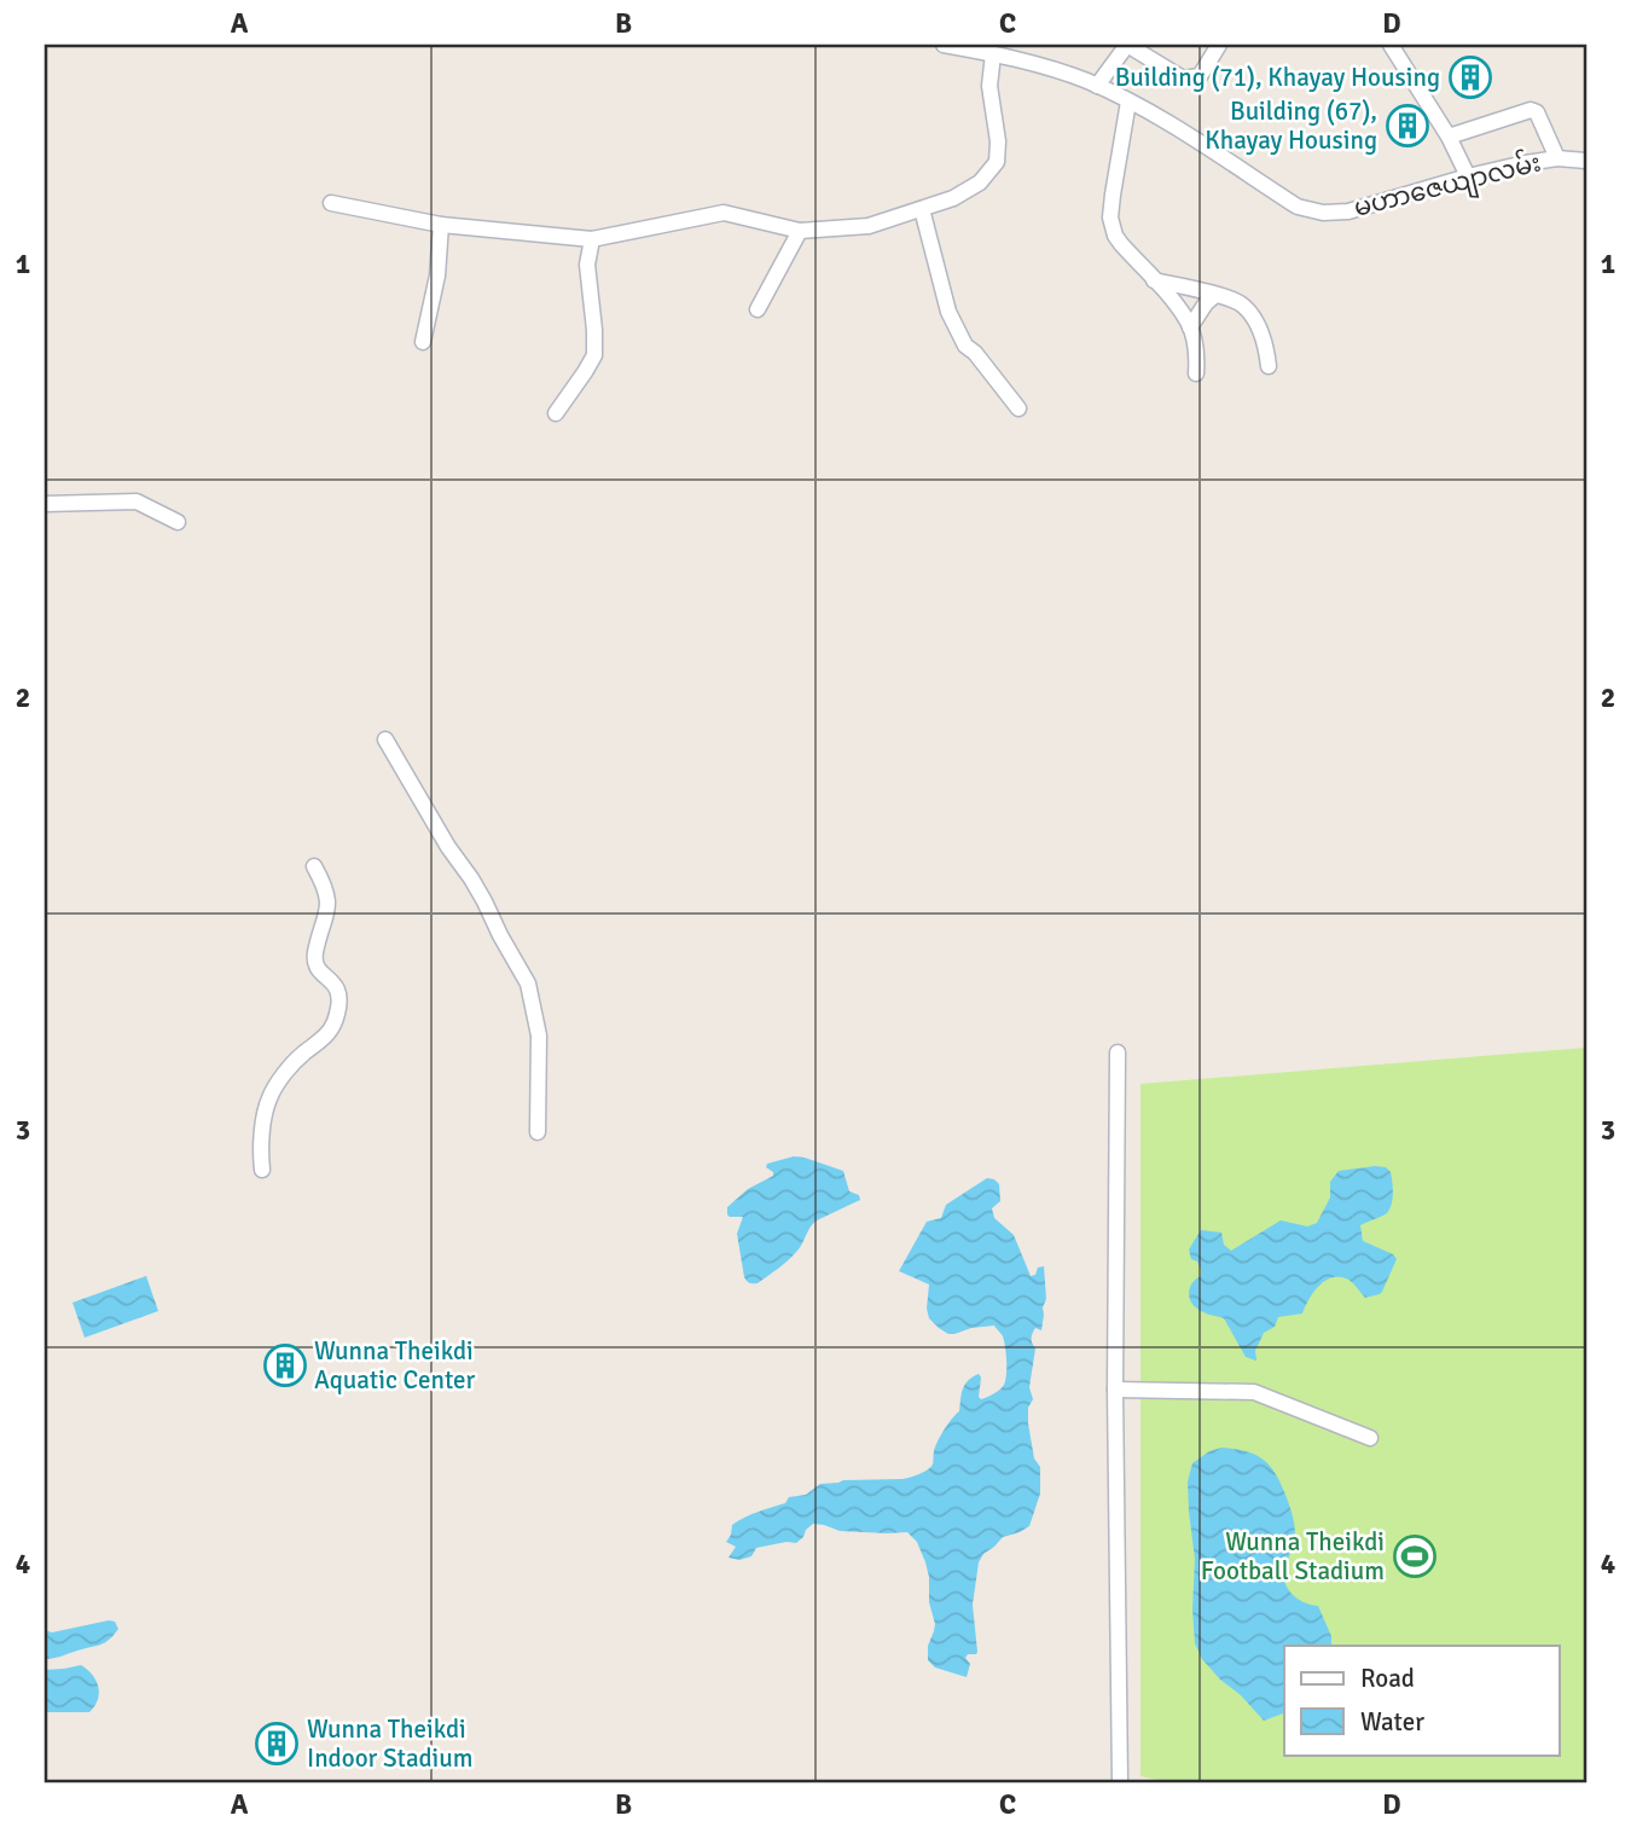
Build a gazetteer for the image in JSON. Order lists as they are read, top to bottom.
{
  "streets": {
    "street": ["မဟာဇေယျာလမ်း"]
  },
  "places": {
    "building": [
      "Building (71), Khayay Housing",
      "Building (67), Khayay Housing",
      "Wunna Theikdi Aquatic Center",
      "Wunna Theikdi Indoor Stadium"
    ],
    "sports": ["Wunna Theikdi Football Stadium"]
  },
  "legend": ["Road", "Water"],
  "grid": {
    "columns": [
      "A",
      "B",
      "C",
      "D"
    ],
    "rows": [
      "1",
      "2",
      "3",
      "4"
    ]
  }
}
